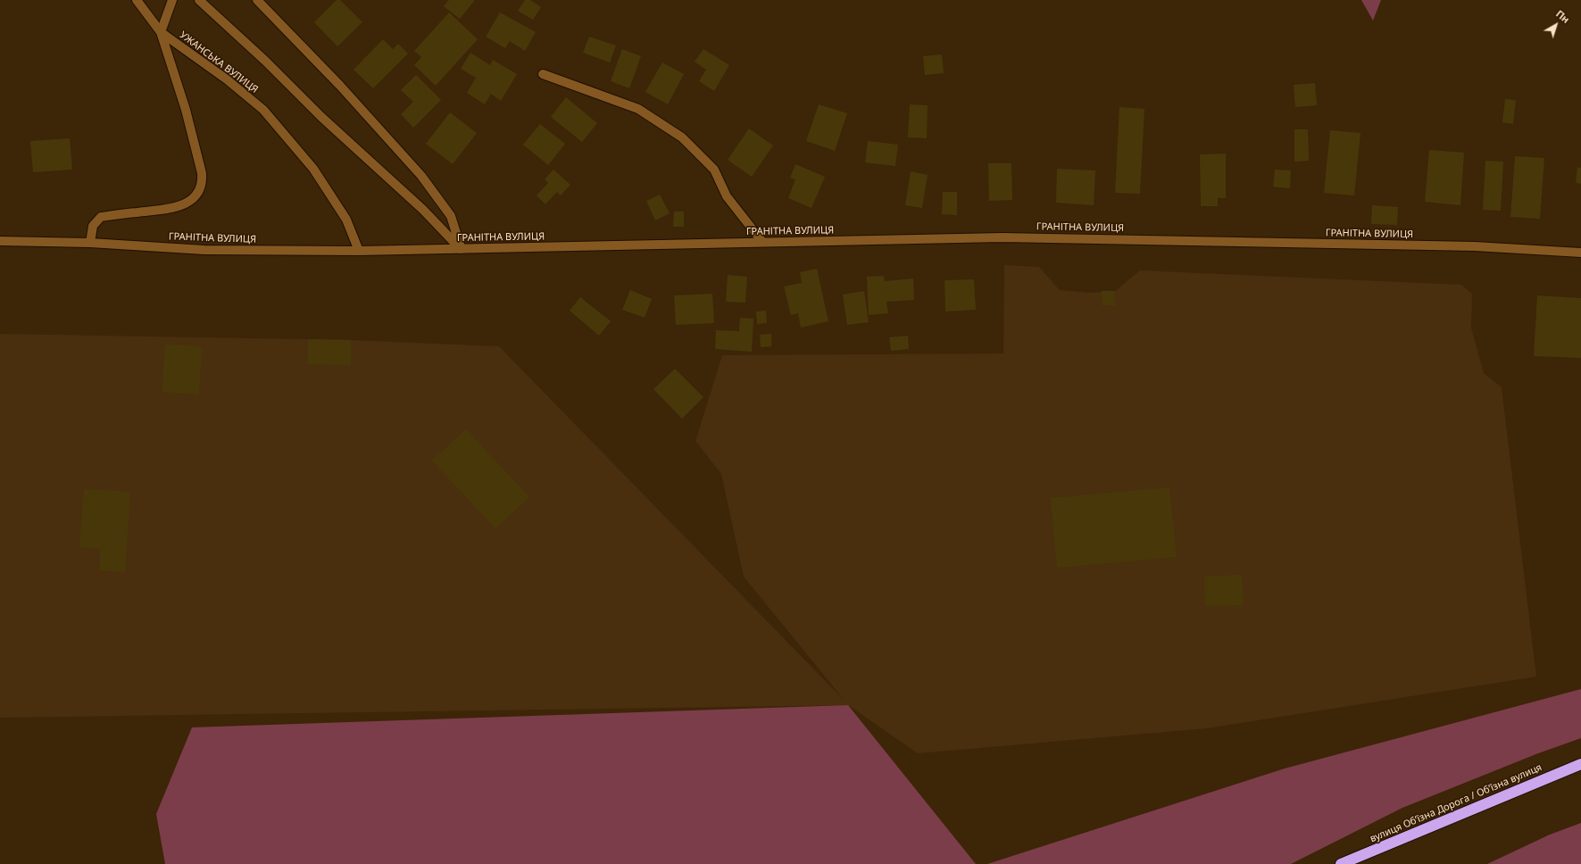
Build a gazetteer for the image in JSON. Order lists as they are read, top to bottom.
{
  "streets": {
    "highway": ["вулиця Обʼїзна Дорога / Обʼїзна вулиця"],
    "street": ["УЖАНСЬКА ВУЛИЦЯ", "ГРАНІТНА ВУЛИЦЯ"]
  },
  "crossings": [
    ["УЖАНСЬКА ВУЛИЦЯ", "ГРАНІТНА ВУЛИЦЯ"]
  ],
  "north": "top right"
}
